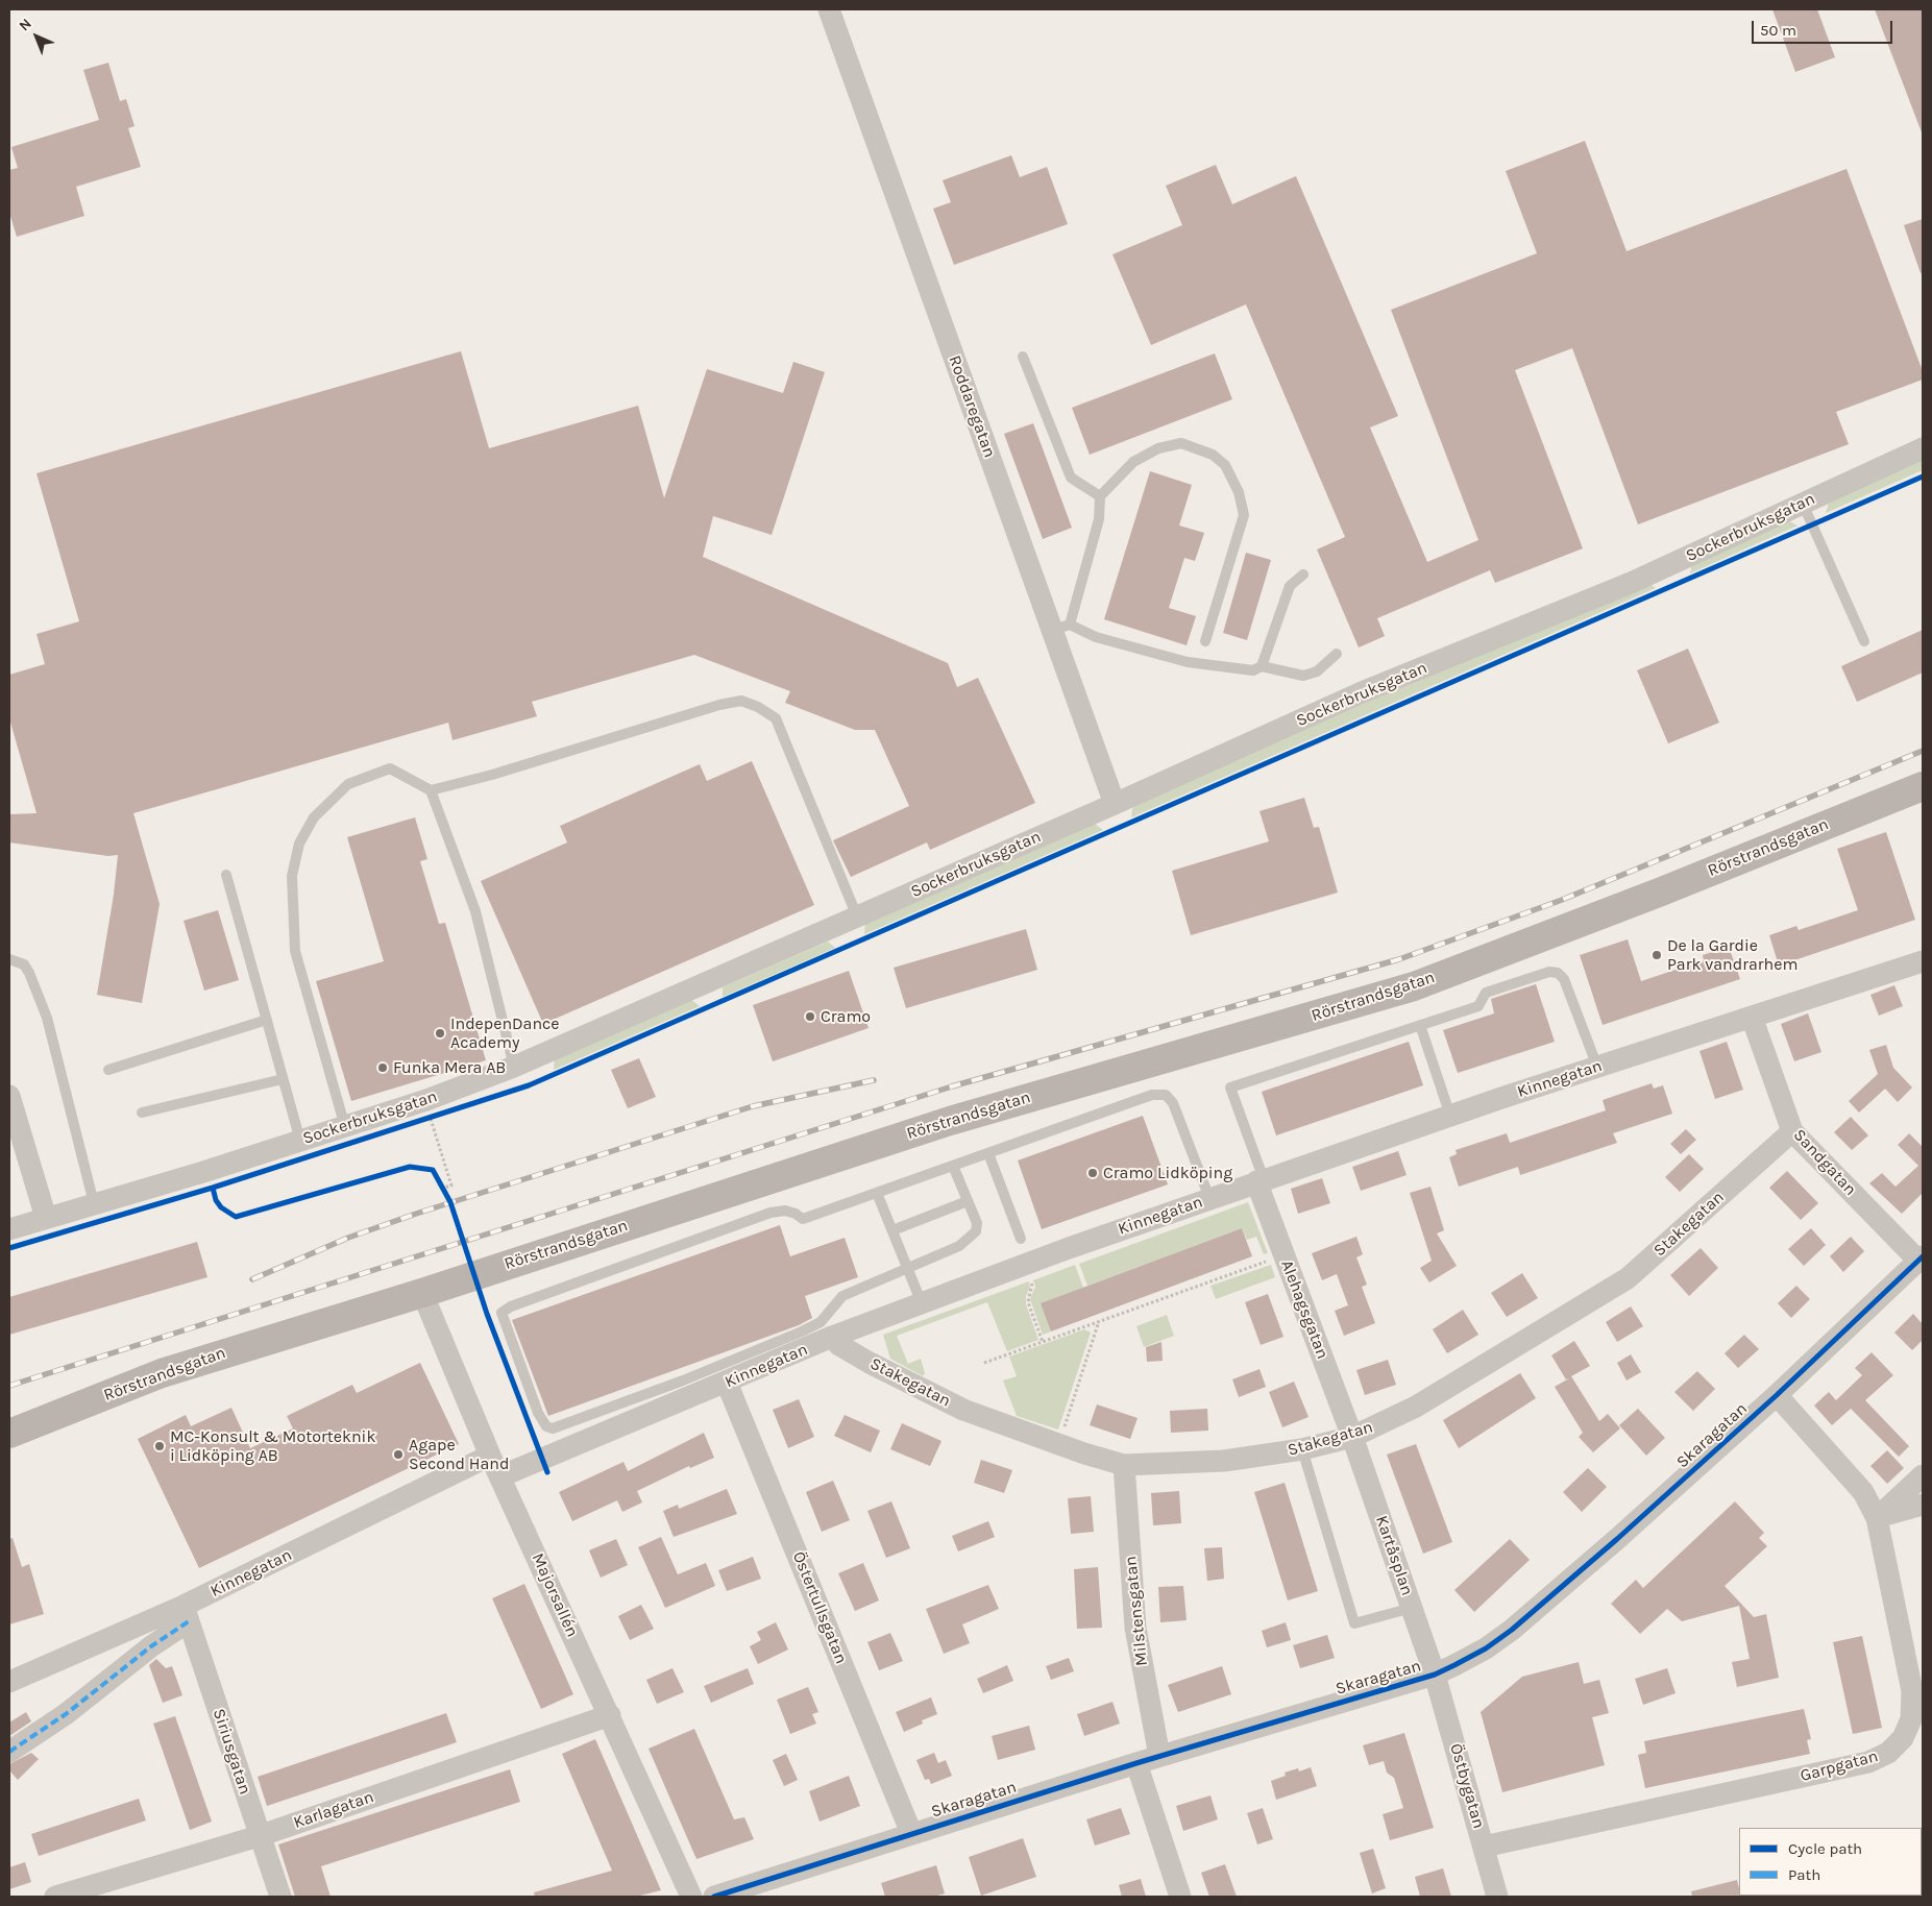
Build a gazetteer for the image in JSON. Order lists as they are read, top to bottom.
{
  "streets": {
    "main road": ["Rörstrandsgatan"],
    "street": [
      "Roddaregatan",
      "Sockerbruksgatan",
      "Kinnegatan",
      "Sandgatan",
      "Stakegatan",
      "Alehagsgatan",
      "Skaragatan",
      "Kartåsplan",
      "Majorsallén",
      "Östertullsgatan",
      "Milstensgatan",
      "Siriusgatan",
      "Garpgatan",
      "Östbygatan",
      "Karlagatan"
    ]
  },
  "crossings": [
    ["Roddaregatan", "Sockerbruksgatan"],
    ["Rörstrandsgatan", "Majorsallén"],
    ["Kinnegatan", "Sandgatan"],
    ["Kinnegatan", "Stakegatan"],
    ["Kinnegatan", "Alehagsgatan"],
    ["Kinnegatan", "Majorsallén"],
    ["Kinnegatan", "Östertullsgatan"],
    ["Kinnegatan", "Siriusgatan"],
    ["Sandgatan", "Stakegatan"],
    ["Sandgatan", "Skaragatan"],
    ["Stakegatan", "Alehagsgatan"],
    ["Stakegatan", "Kartåsplan"],
    ["Stakegatan", "Milstensgatan"],
    ["Alehagsgatan", "Kartåsplan"],
    ["Skaragatan", "Kartåsplan"],
    ["Skaragatan", "Östertullsgatan"],
    ["Skaragatan", "Milstensgatan"],
    ["Skaragatan", "Garpgatan"],
    ["Skaragatan", "Östbygatan"],
    ["Kartåsplan", "Östbygatan"],
    ["Majorsallén", "Karlagatan"],
    ["Siriusgatan", "Karlagatan"],
    ["Garpgatan", "Östbygatan"]
  ],
  "places": [
    "De la Gardie Park vandrarhem",
    "Cramo",
    "IndepenDance Academy",
    "Funka Mera AB",
    "Cramo Lidköping",
    "MC-Konsult & Motorteknik i Lidköping AB",
    "Agape Second Hand"
  ],
  "legend": ["Cycle path", "Path"],
  "scale_bar": "50 m",
  "north": "top left"
}
